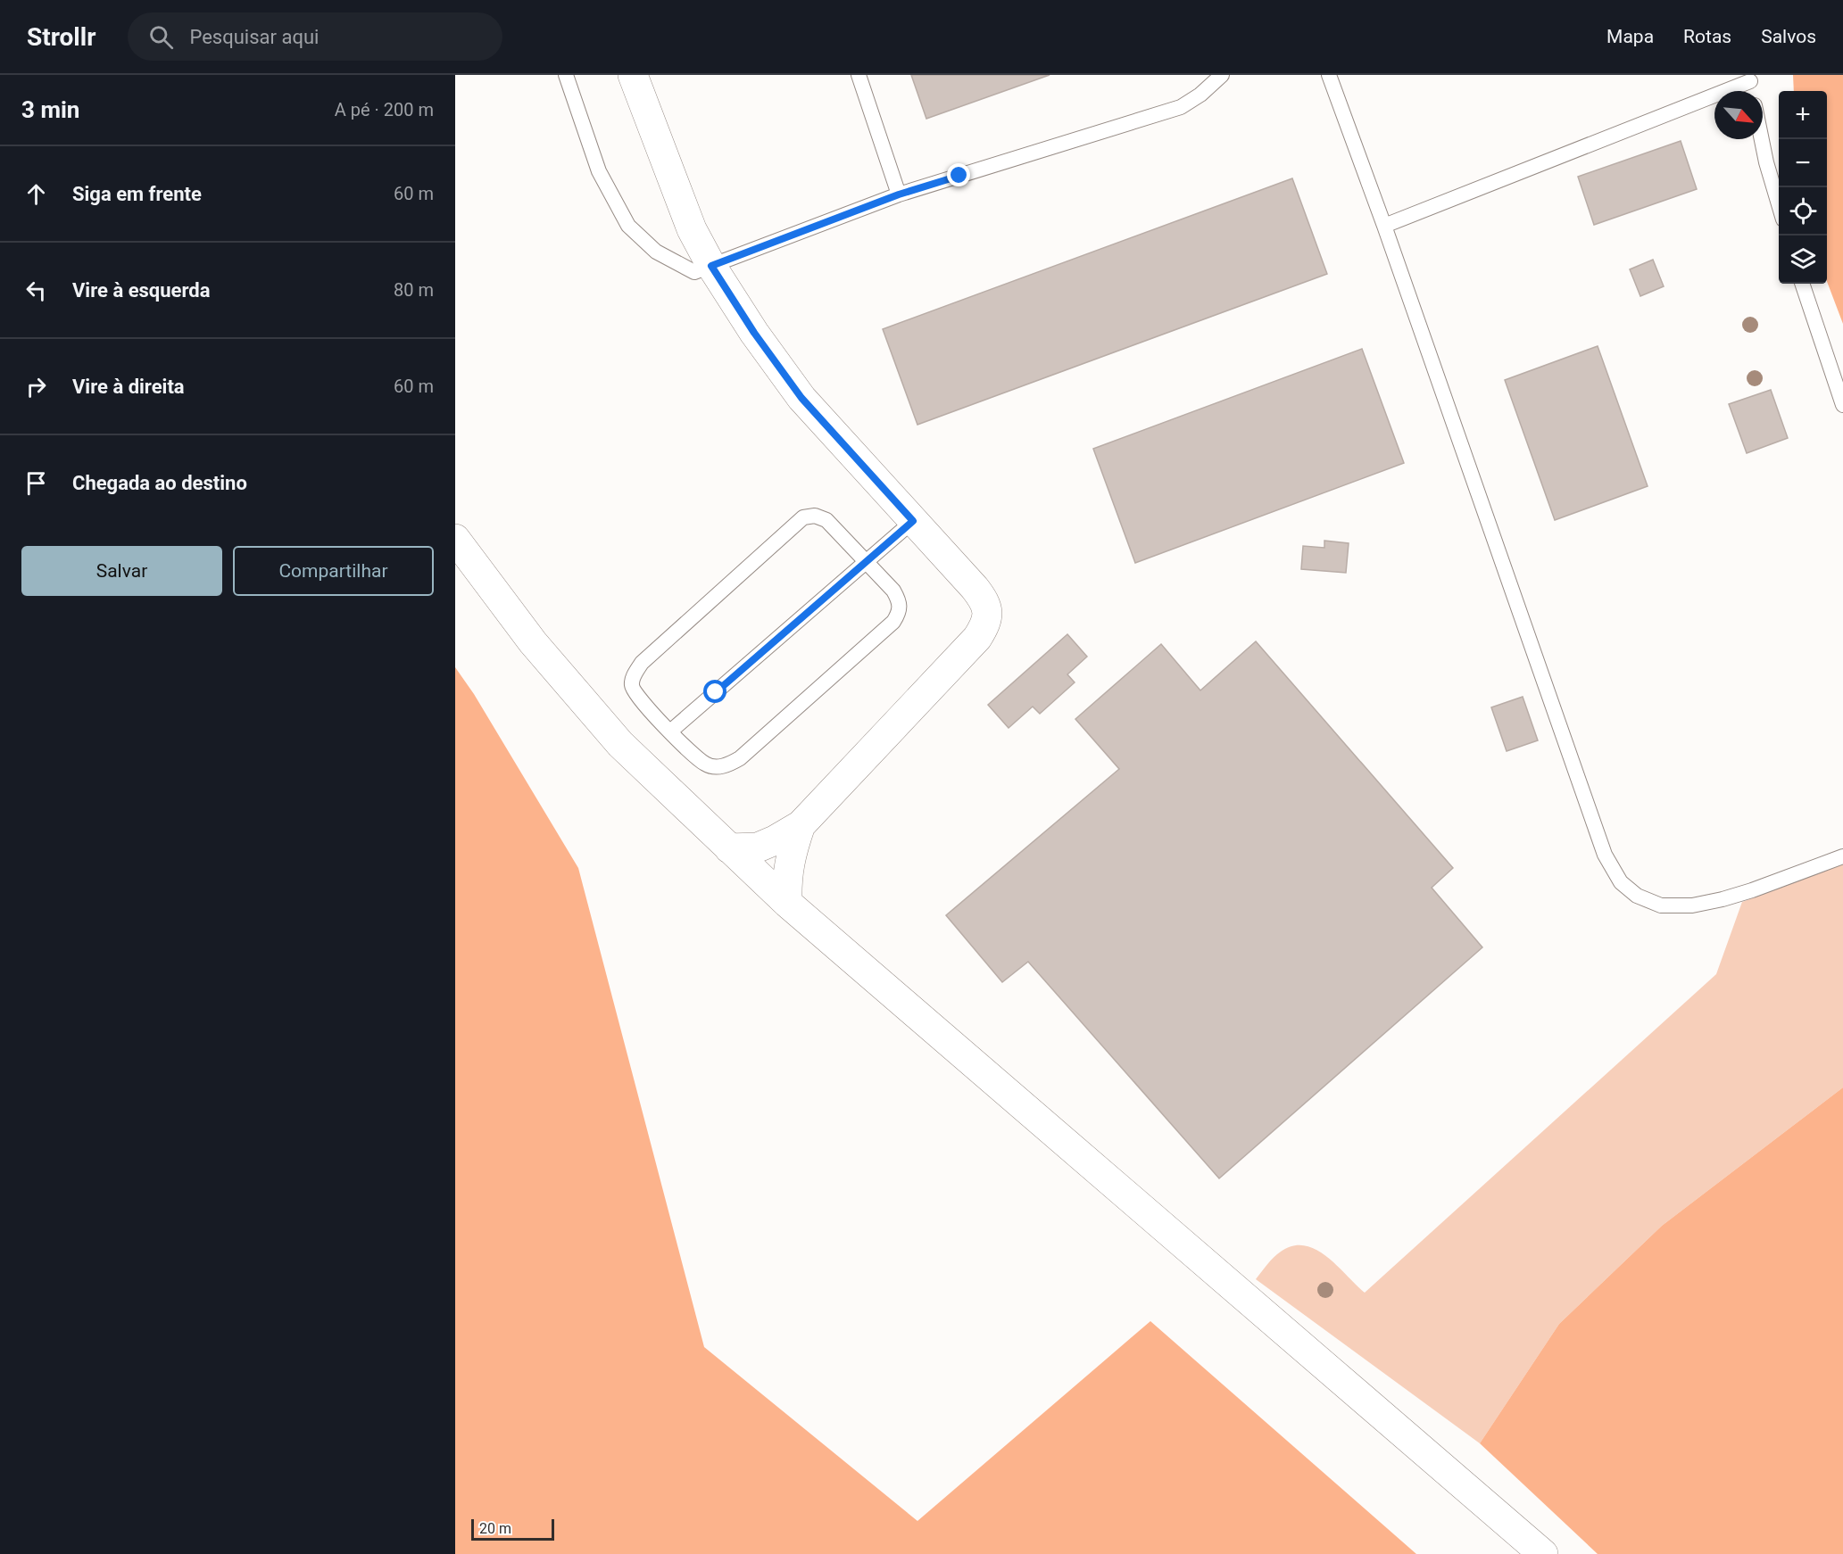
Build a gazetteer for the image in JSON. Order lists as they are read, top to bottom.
{
  "scale_bar": "20 m",
  "north": "bottom right",
  "page": {
    "header": "Strollr",
    "search": "Pesquisar aqui",
    "nav": ["Mapa", "Rotas", "Salvos"],
    "heading": ["3 min", "A pé · 200 m"],
    "map_buttons": ["+", "−"],
    "list": [
      ["Siga em frente", "60 m"],
      ["Vire à esquerda", "80 m"],
      ["Vire à direita", "60 m"],
      "Chegada ao destino"
    ],
    "buttons": ["Salvar", "Compartilhar"],
    "scale": "20 m"
  }
}
